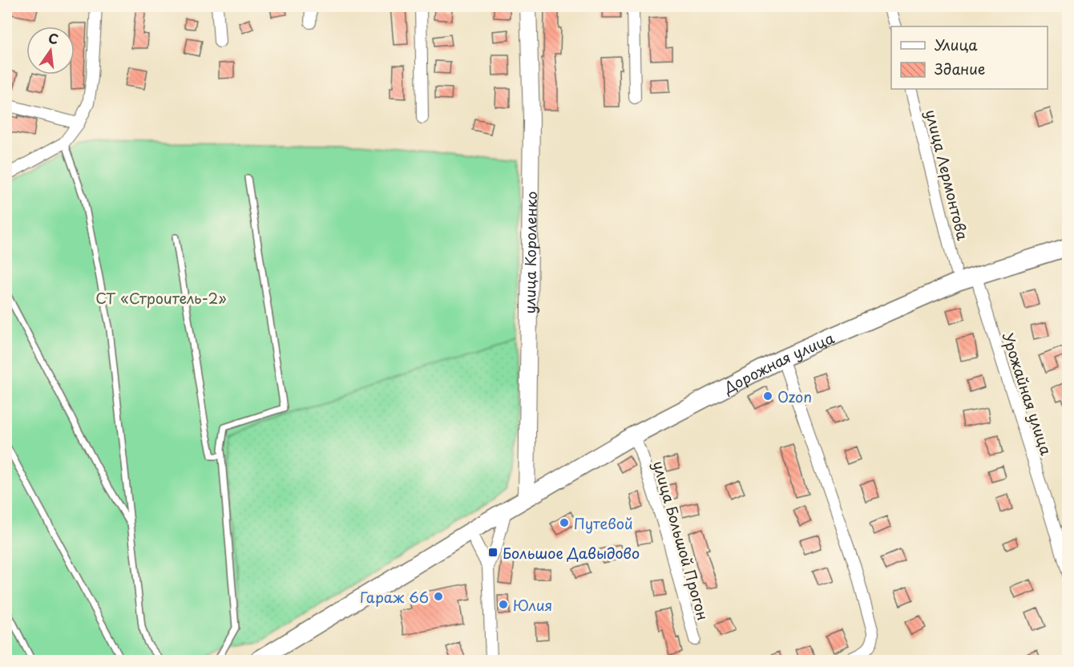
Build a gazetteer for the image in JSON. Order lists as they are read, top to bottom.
{
  "streets": {
    "main road": ["Дорожная улица"],
    "street": [
      "улица Лермонтова",
      "улица Короленко",
      "Урожайная улица",
      "улица Большой Прогон"
    ]
  },
  "crossings": [
    ["улица Короленко", "Дорожная улица"],
    ["Дорожная улица", "Урожайная улица"],
    ["Дорожная улица", "улица Большой Прогон"]
  ],
  "parks": ["СТ «Строитель-2»"],
  "places": {
    "other": [
      "Ozon",
      "Путевой",
      "Гараж 66",
      "Юлия"
    ],
    "transit": ["Большое Давыдово"]
  },
  "legend": ["Улица", "Здание"],
  "north": "top"
}
